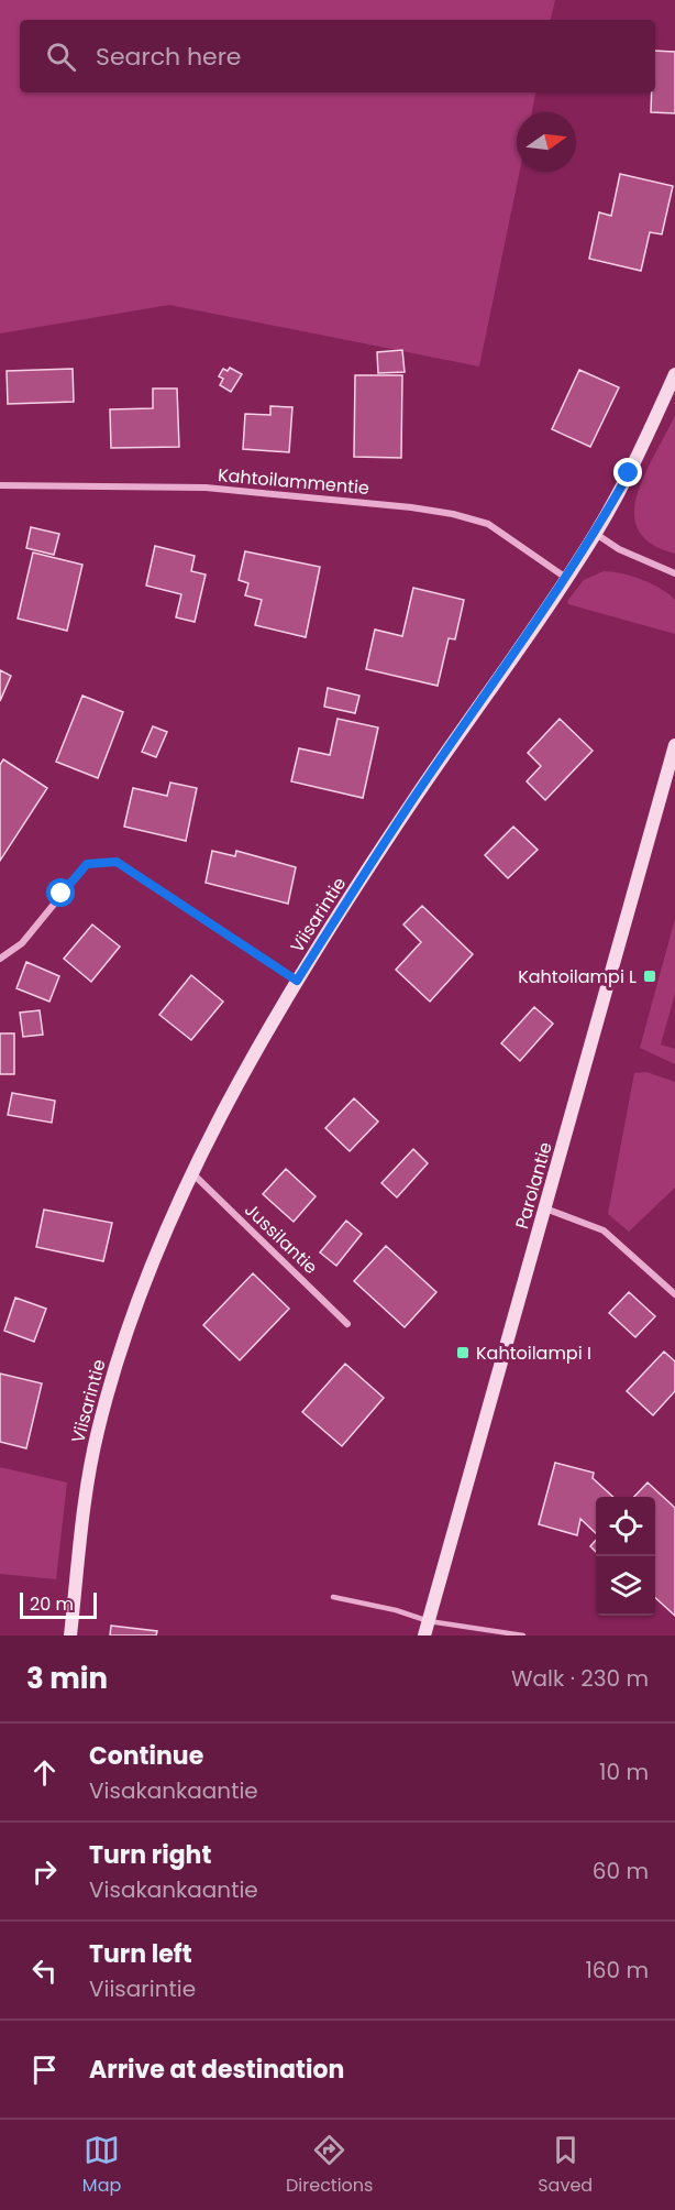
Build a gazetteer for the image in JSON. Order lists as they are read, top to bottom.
{
  "streets": {
    "street": [
      "Kahtoilammentie",
      "Viisarintie",
      "Parolantie",
      "Jussilantie"
    ]
  },
  "crossings": [
    ["Kahtoilammentie", "Viisarintie"],
    ["Viisarintie", "Jussilantie"]
  ],
  "places": {
    "transit": ["Kahtoilampi L", "Kahtoilampi I"]
  },
  "scale_bar": "20 m",
  "north": "right",
  "page": {
    "search": "Search here",
    "scale": "20 m",
    "heading": ["3 min", "Walk · 230 m"],
    "list": [
      ["Continue", "Visakankaantie", "10 m"],
      ["Turn right", "Visakankaantie", "60 m"],
      ["Turn left", "Viisarintie", "160 m"],
      "Arrive at destination"
    ],
    "nav": ["Map", "Directions", "Saved"]
  }
}
